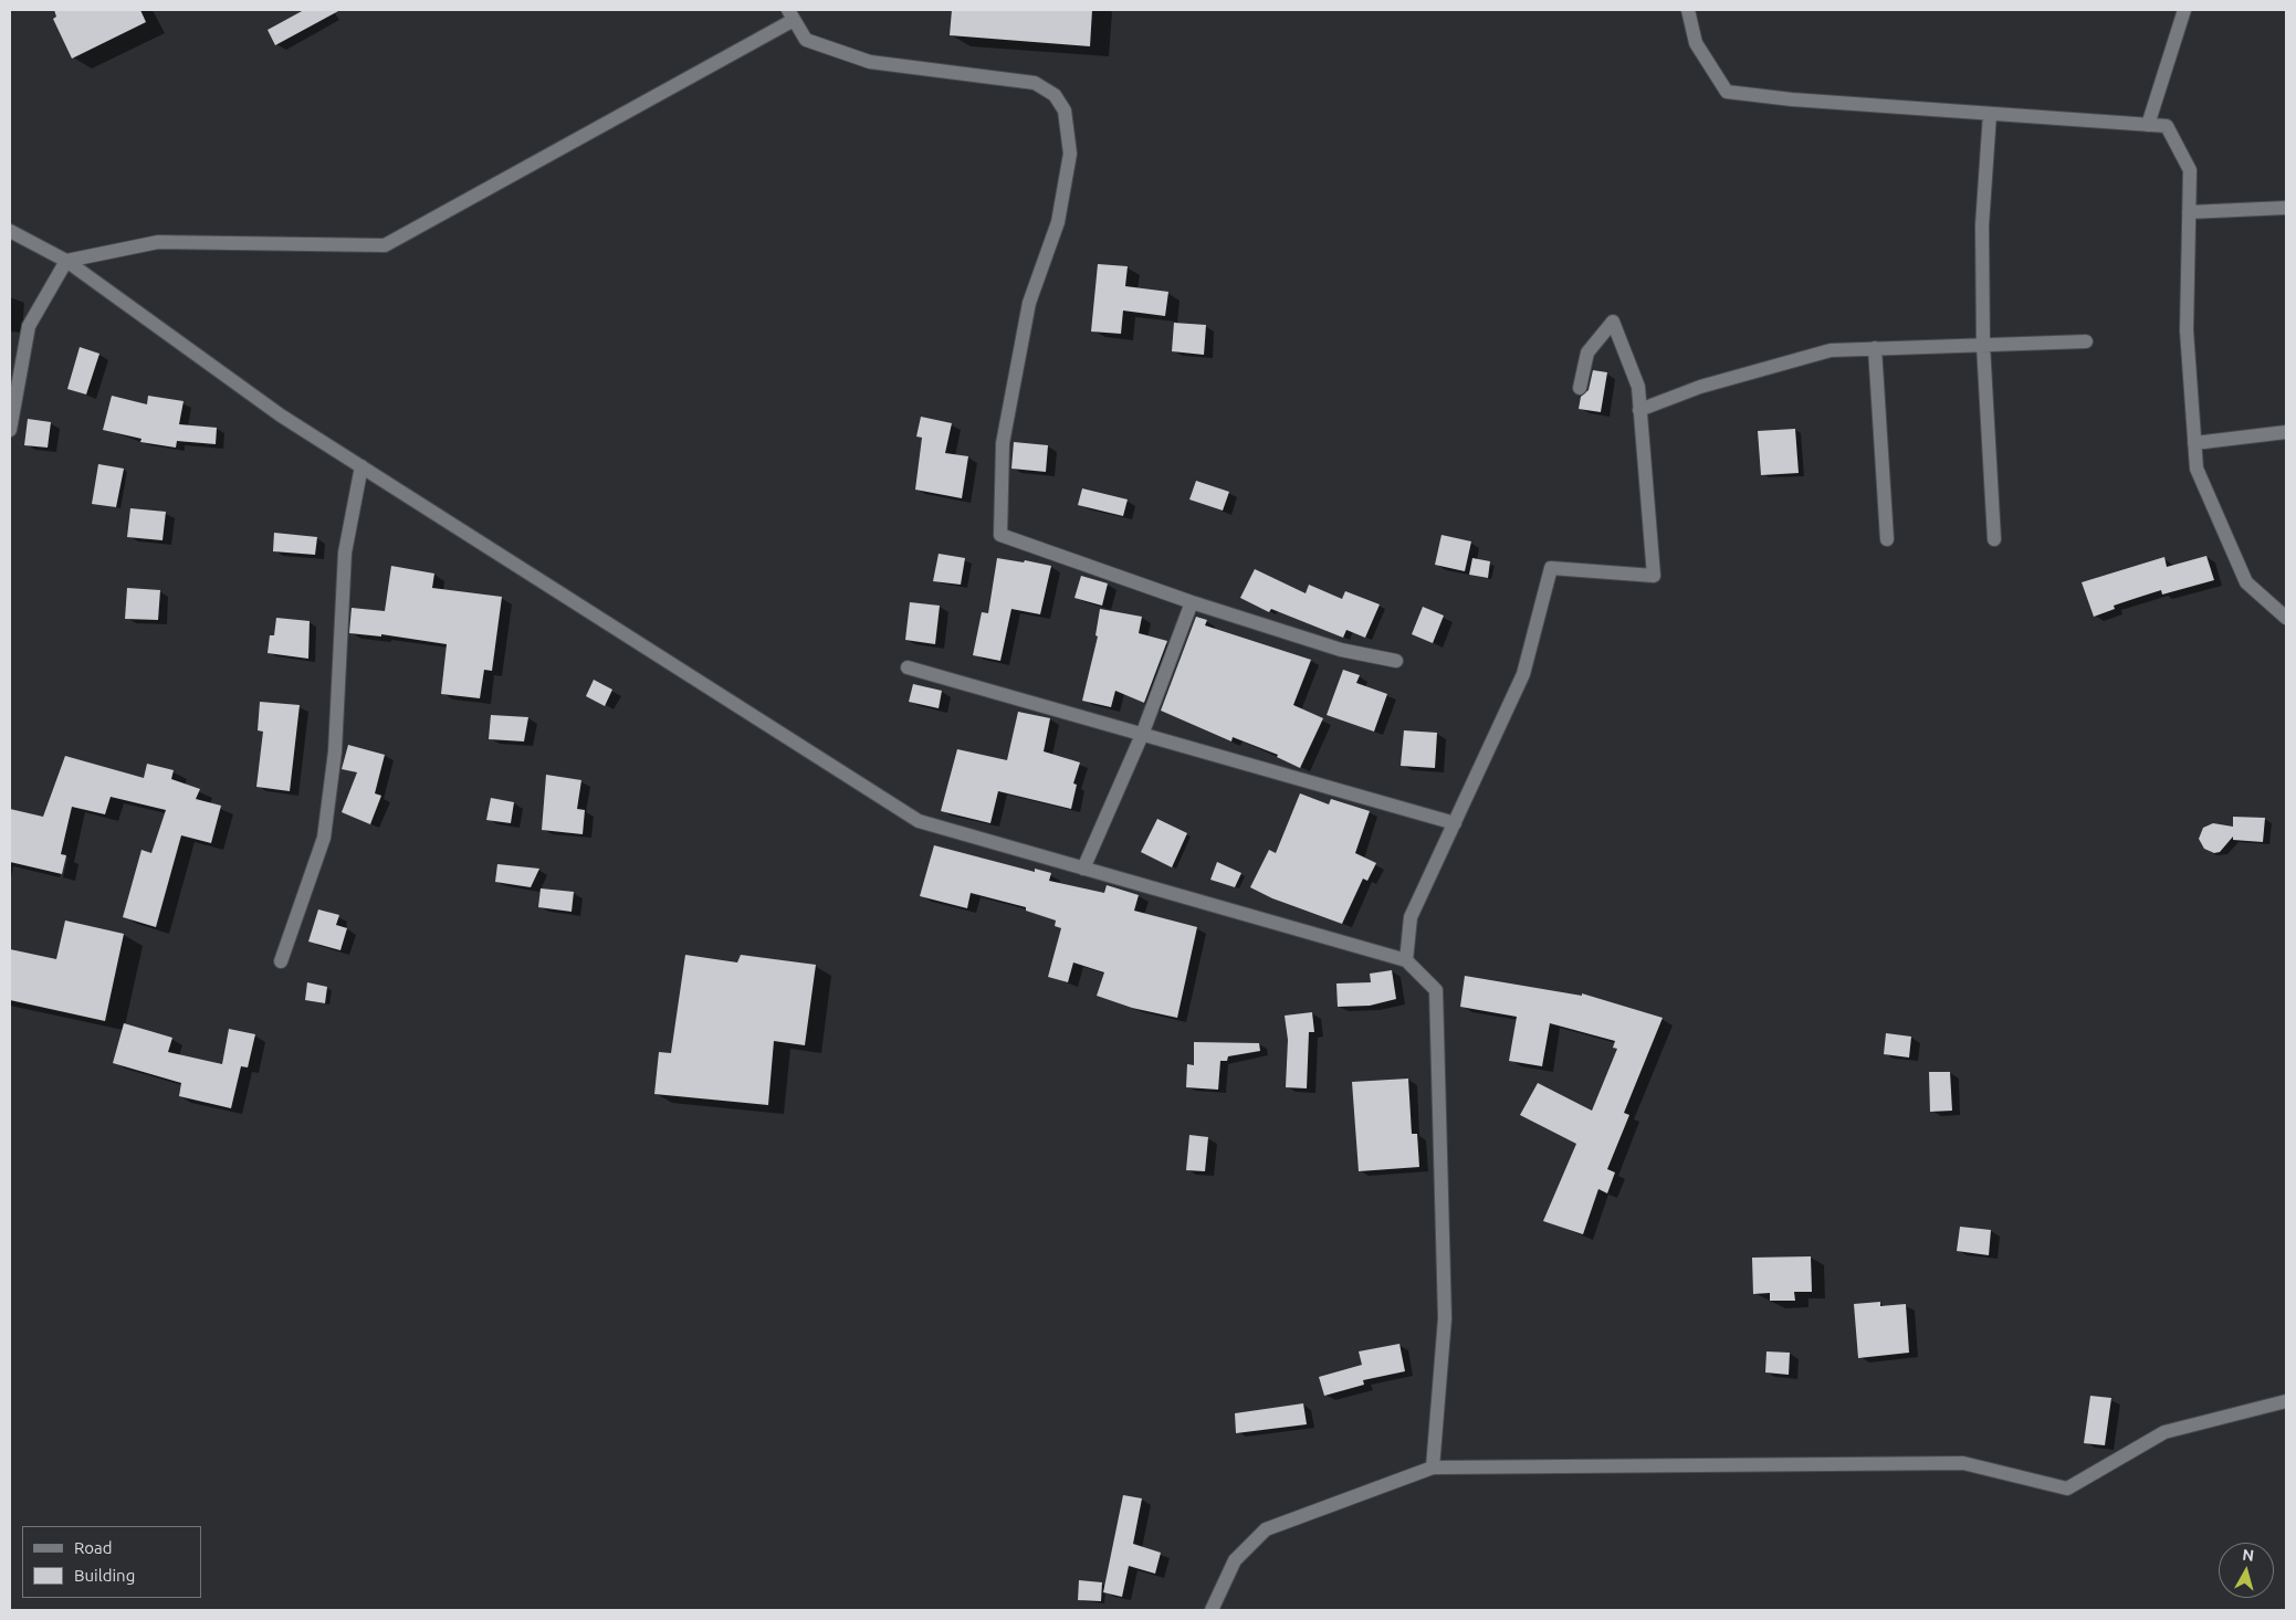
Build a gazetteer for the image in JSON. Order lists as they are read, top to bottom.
{
  "legend": ["Road", "Building"],
  "north": "top"
}
